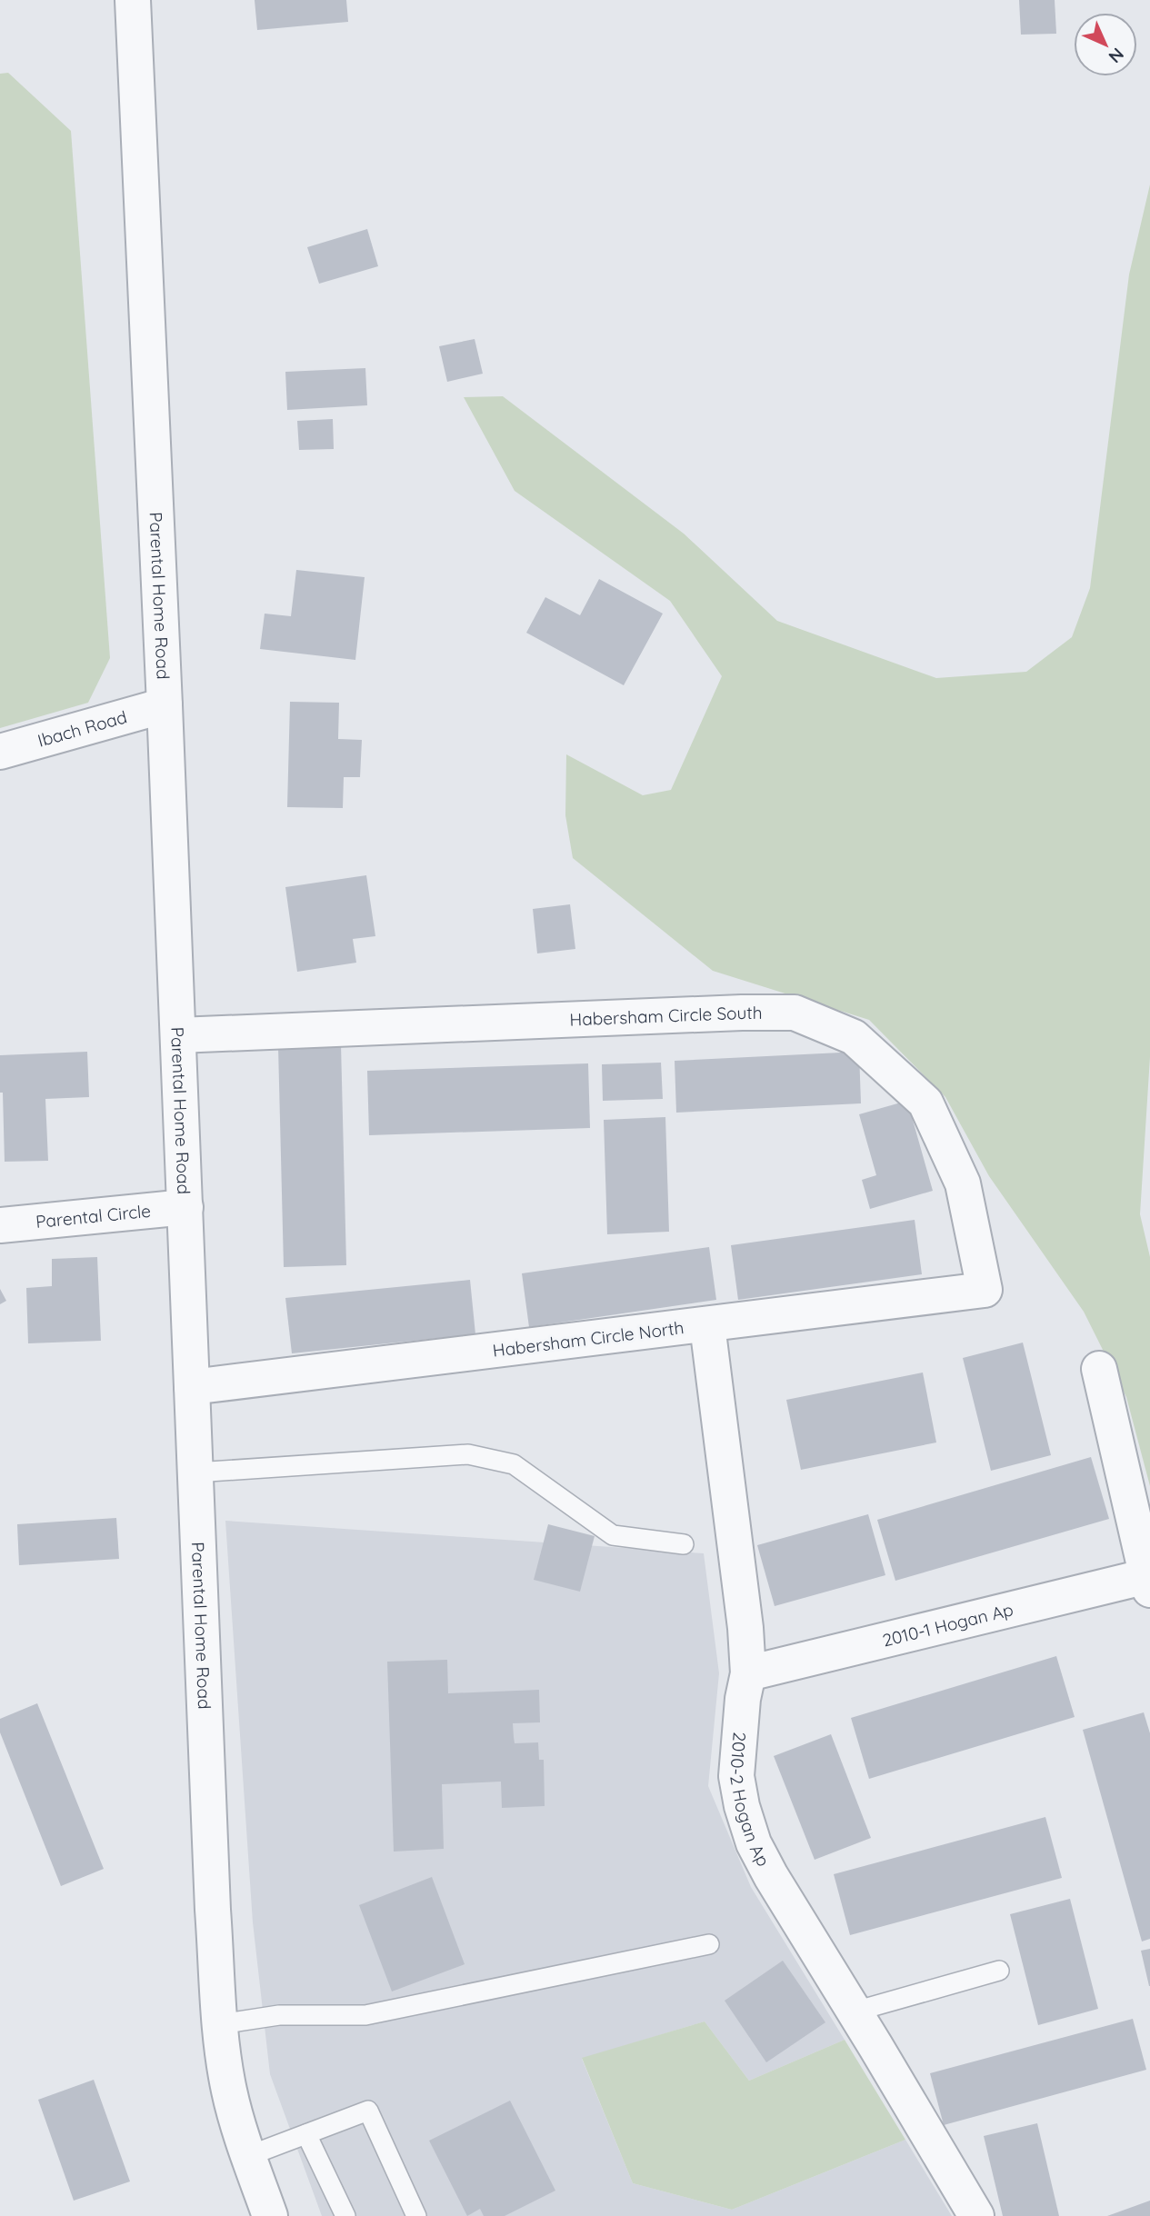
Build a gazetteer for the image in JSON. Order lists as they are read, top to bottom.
{
  "streets": {
    "street": [
      "Parental Home Road",
      "Ibach Road",
      "Habersham Circle South",
      "Parental Circle",
      "Habersham Circle North",
      "2010-1 Hogan Ap",
      "2010-2 Hogan Ap"
    ]
  },
  "crossings": [
    ["Parental Home Road", "Ibach Road"],
    ["Parental Home Road", "Habersham Circle South"],
    ["Parental Home Road", "Parental Circle"],
    ["Parental Home Road", "Habersham Circle North"],
    ["Habersham Circle South", "Habersham Circle North"],
    ["Habersham Circle North", "2010-2 Hogan Ap"],
    ["2010-1 Hogan Ap", "2010-2 Hogan Ap"]
  ],
  "north": "bottom right"
}
